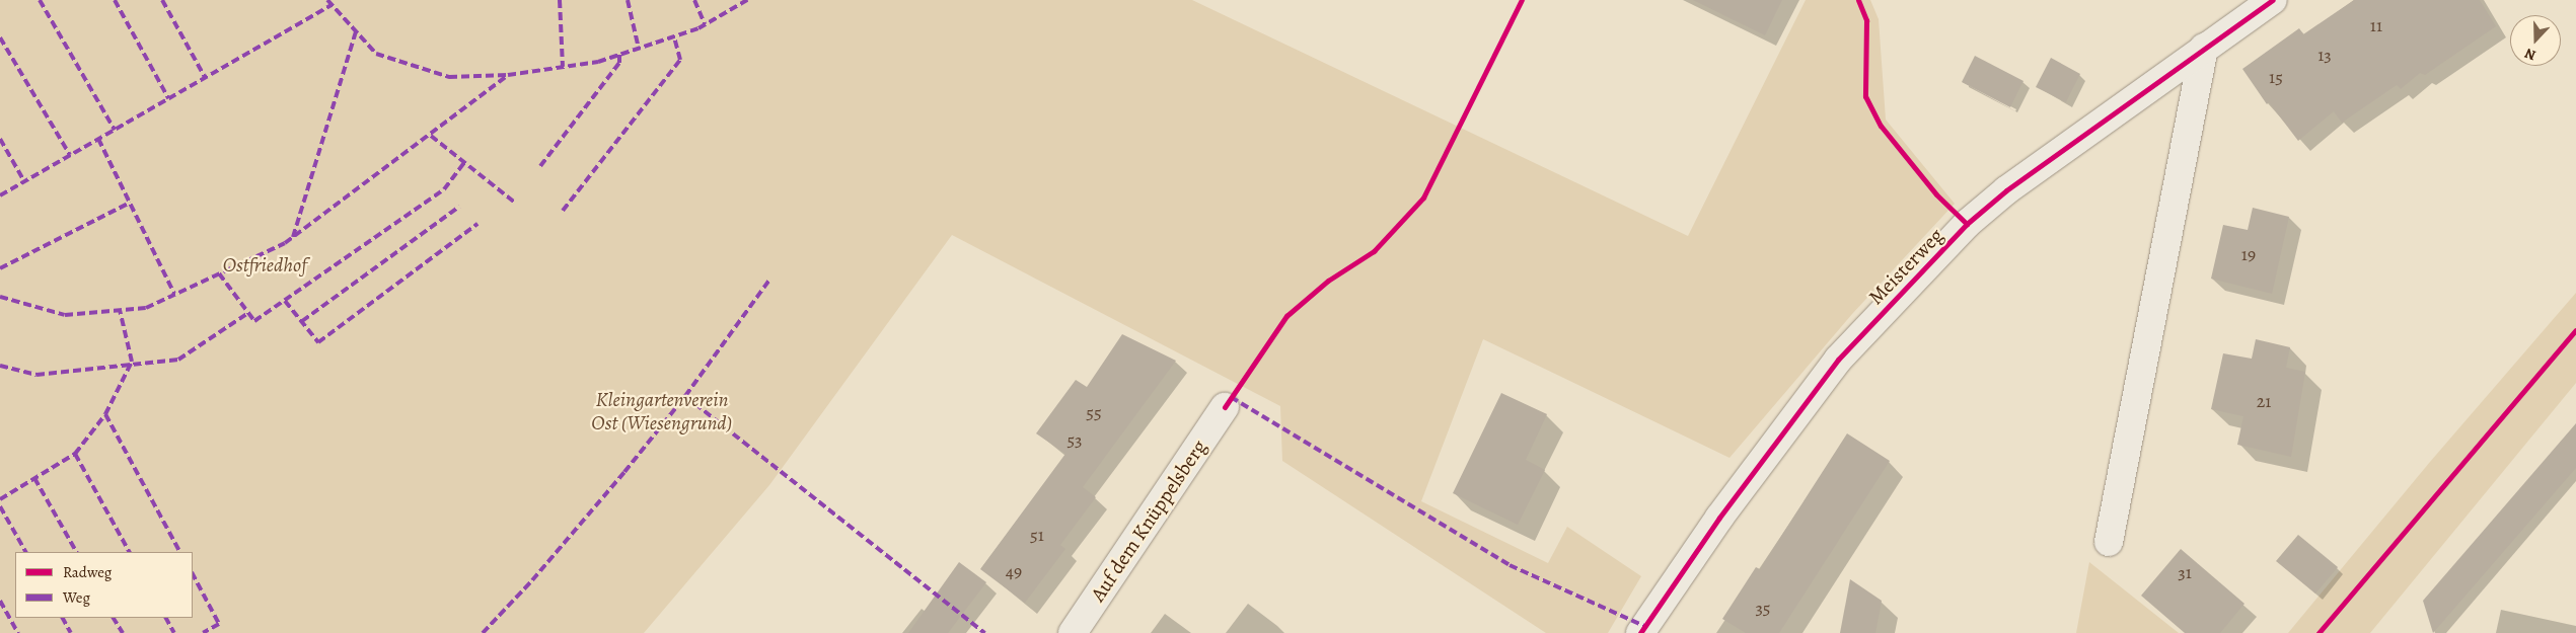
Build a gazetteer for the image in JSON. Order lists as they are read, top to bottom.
{
  "streets": {
    "street": ["Meisterweg", "Auf dem Knüppelsberg"]
  },
  "parks": ["Ostfriedhof", "Kleingartenverein Ost (Wiesengrund)"],
  "house_numbers": [
    "11",
    "13",
    "15",
    "19",
    "21",
    "55",
    "53",
    "51",
    "49",
    "31",
    "35"
  ],
  "legend": ["Radweg", "Weg"],
  "north": "bottom"
}
